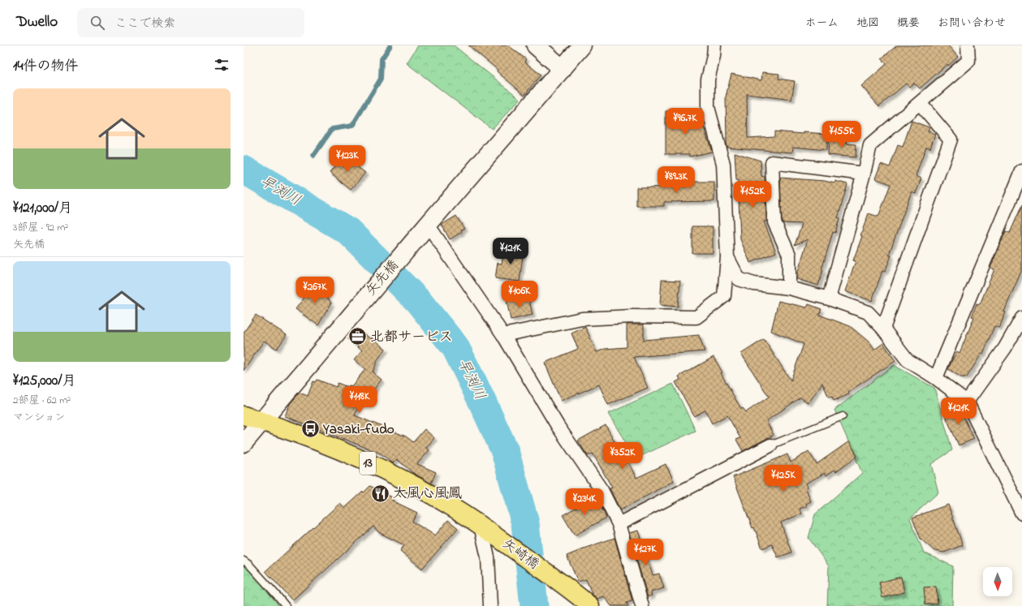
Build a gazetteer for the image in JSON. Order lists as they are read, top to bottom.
{
  "streets": {
    "main road": ["13", "矢崎橋"],
    "street": ["矢先橋"]
  },
  "crossings": [
    ["矢先橋", "13"],
    ["13", "矢崎橋"]
  ],
  "water": ["早渕川"],
  "places": {
    "office": ["北都サービス"],
    "bus stop": ["Yasaki-fudo"],
    "restaurant": ["太風心風鳳"]
  },
  "north": "bottom",
  "page": {
    "header": "Dwello",
    "search": "ここで検索",
    "nav": [
      "ホーム",
      "地図",
      "概要",
      "お問い合わせ"
    ],
    "heading": "14件の物件",
    "list": [
      {
        "name": "¥121,000/月",
        "note": "3部屋 · 92 m² · 矢先橋"
      },
      {
        "name": "¥125,000/月",
        "note": "2部屋 · 62 m² · マンション"
      }
    ],
    "price": [
      "¥96.7K",
      "¥155K",
      "¥123K",
      "¥89.3K",
      "¥152K",
      "¥121K",
      "¥267K",
      "¥106K",
      "¥118K",
      "¥121K",
      "¥352K",
      "¥125K",
      "¥234K",
      "¥127K"
    ]
  }
}
